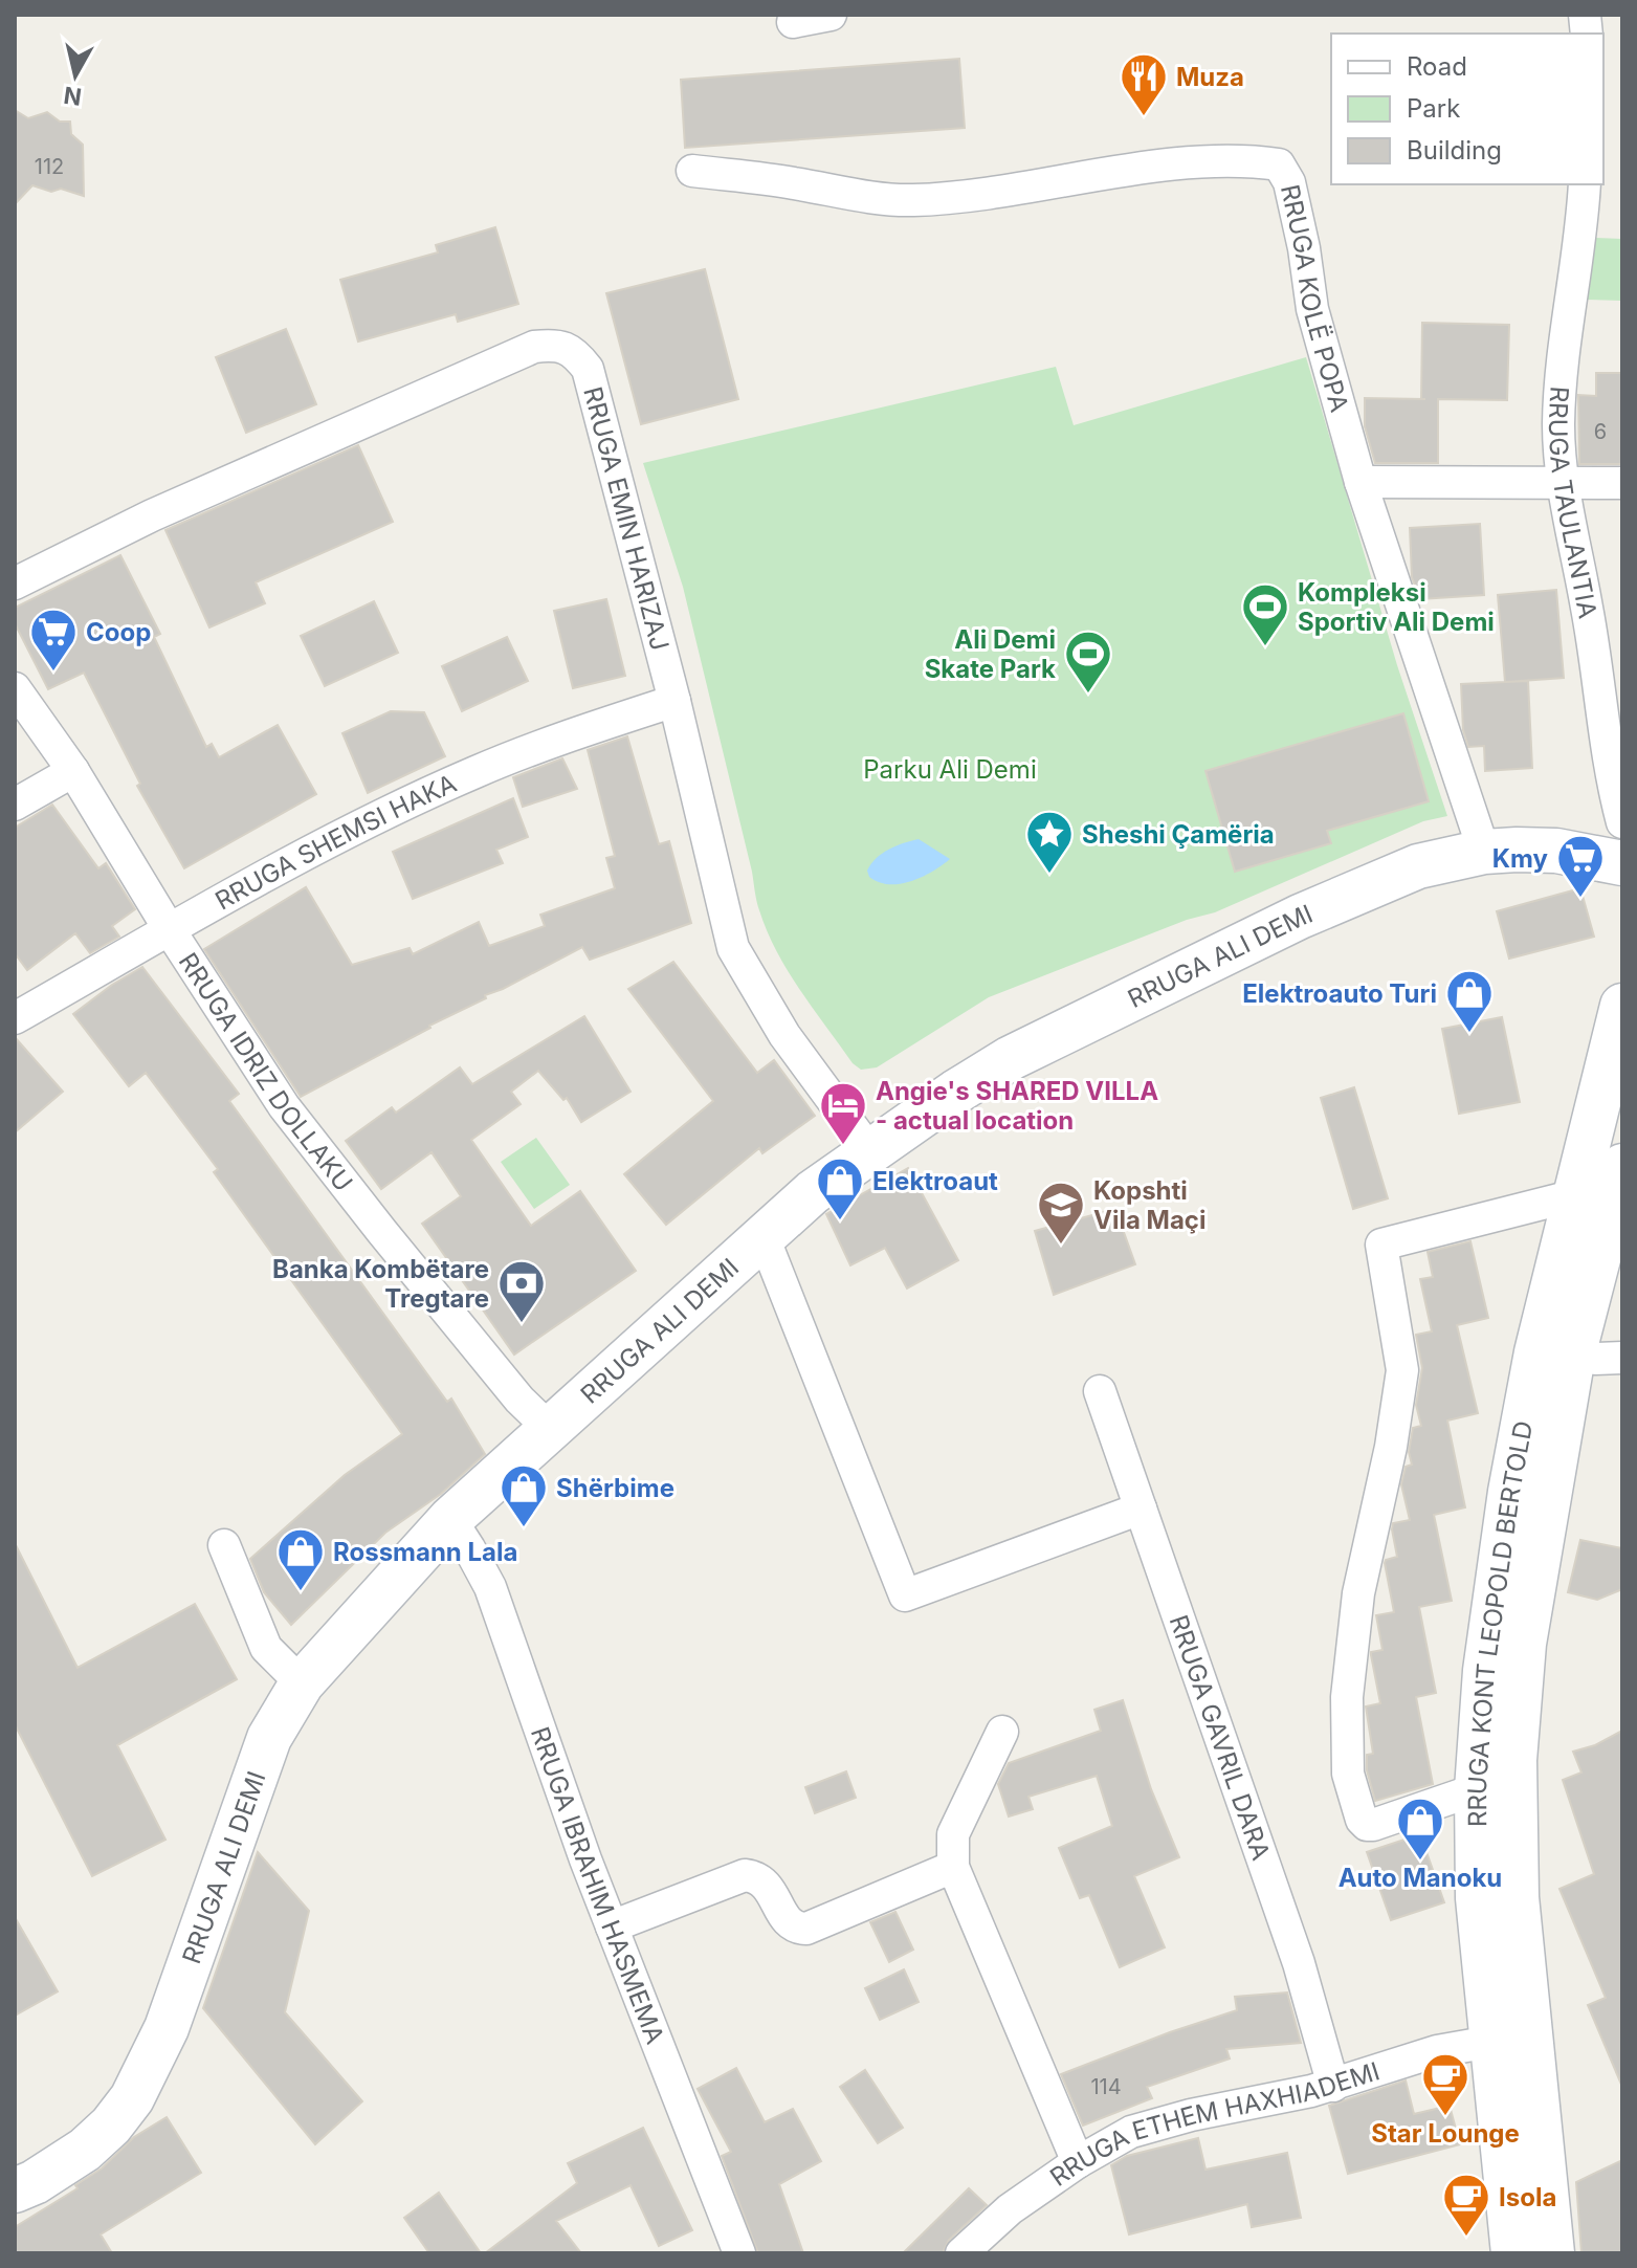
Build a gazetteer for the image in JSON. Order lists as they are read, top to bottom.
{
  "streets": {
    "main road": ["RRUGA ALI DEMI", "RRUGA KONT LEOPOLD BERTOLD"],
    "street": [
      "RRUGA KOLË POPA",
      "RRUGA TAULANTIA",
      "RRUGA EMIN HARIZAJ",
      "RRUGA SHEMSI HAKA",
      "RRUGA IDRIZ DOLLAKU",
      "RRUGA GAVRIL DARA",
      "RRUGA IBRAHIM HASMEMA",
      "RRUGA ETHEM HAXHIADEMI"
    ]
  },
  "crossings": [
    ["RRUGA KOLË POPA", "RRUGA ALI DEMI"],
    ["RRUGA EMIN HARIZAJ", "RRUGA SHEMSI HAKA"],
    ["RRUGA EMIN HARIZAJ", "RRUGA ALI DEMI"],
    ["RRUGA SHEMSI HAKA", "RRUGA IDRIZ DOLLAKU"],
    ["RRUGA ALI DEMI", "RRUGA IDRIZ DOLLAKU"],
    ["RRUGA ALI DEMI", "RRUGA IBRAHIM HASMEMA"],
    ["RRUGA KONT LEOPOLD BERTOLD", "RRUGA ETHEM HAXHIADEMI"],
    ["RRUGA GAVRIL DARA", "RRUGA ETHEM HAXHIADEMI"]
  ],
  "parks": ["Parku Ali Demi"],
  "places": {
    "restaurant": ["Muza"],
    "sports": ["Kompleksi Sportiv Ali Demi", "Ali Demi Skate Park"],
    "supermarket": ["Coop", "Kmy"],
    "place": ["Sheshi Çamëria"],
    "shop": [
      "Elektroauto Turi",
      "Elektroaut",
      "Shërbime",
      "Rossmann Lala",
      "Auto Manoku"
    ],
    "hotel": ["Angie's SHARED VILLA - actual location"],
    "school or university": ["Kopshti Vila Maçi"],
    "bank": ["Banka Kombëtare Tregtare"],
    "cafe": ["Star Lounge", "Isola"]
  },
  "house_numbers": ["112", "6", "114"],
  "legend": ["Road", "Park", "Building"],
  "north": "bottom"
}
